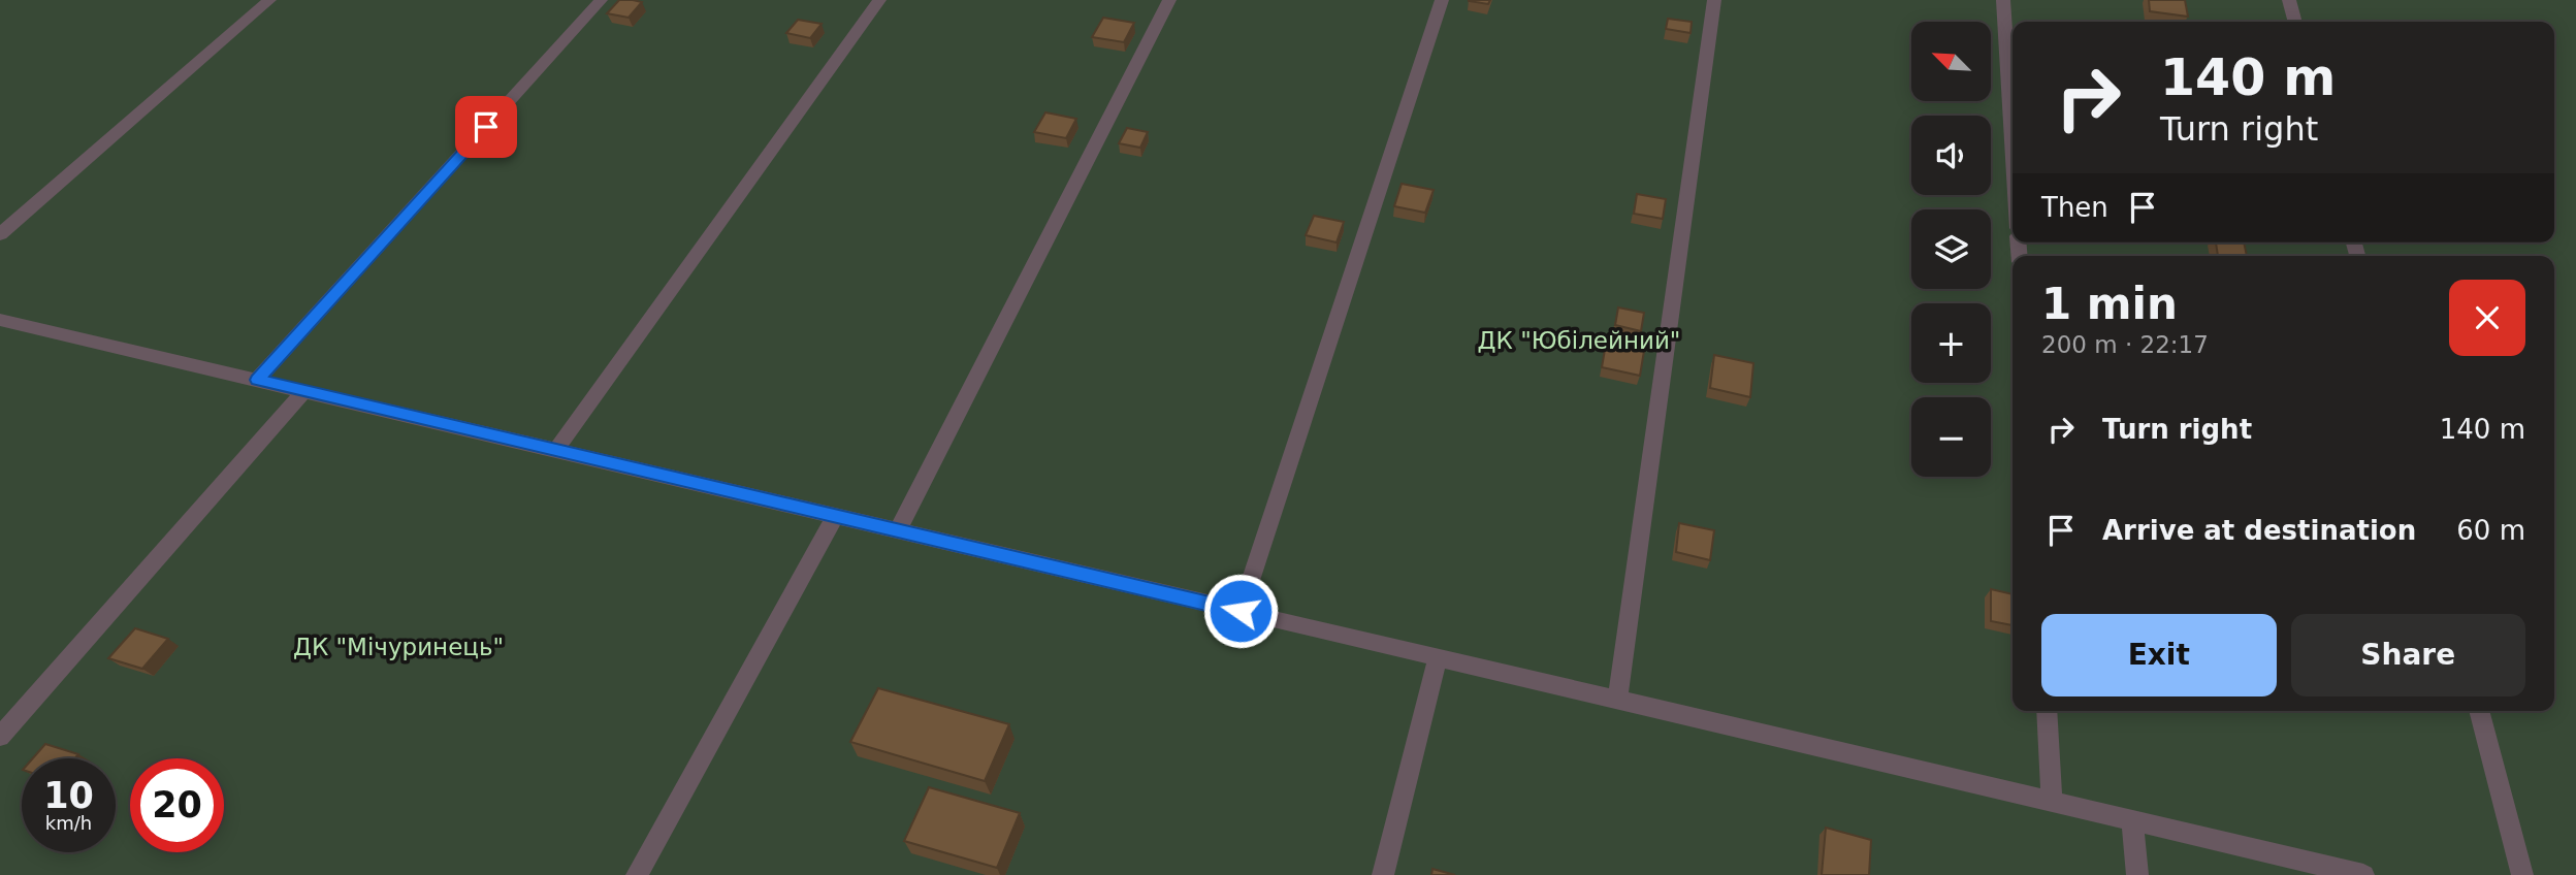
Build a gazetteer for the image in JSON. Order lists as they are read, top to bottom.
{
  "parks": ["ДК \"Юбілейний\"", "ДК \"Мічуринець\""],
  "north": "top left",
  "page": {
    "map_buttons": ["+", "−"],
    "turn": ["140 m", "Turn right"],
    "then": "Then",
    "heading": ["1 min", "200 m · 22:17"],
    "list": [
      {
        "name": "Turn right",
        "value": "140 m"
      },
      {
        "name": "Arrive at destination",
        "value": "60 m"
      }
    ],
    "buttons": ["Exit", "Share"],
    "speed": "10 km/h",
    "limit": "20"
  }
}
